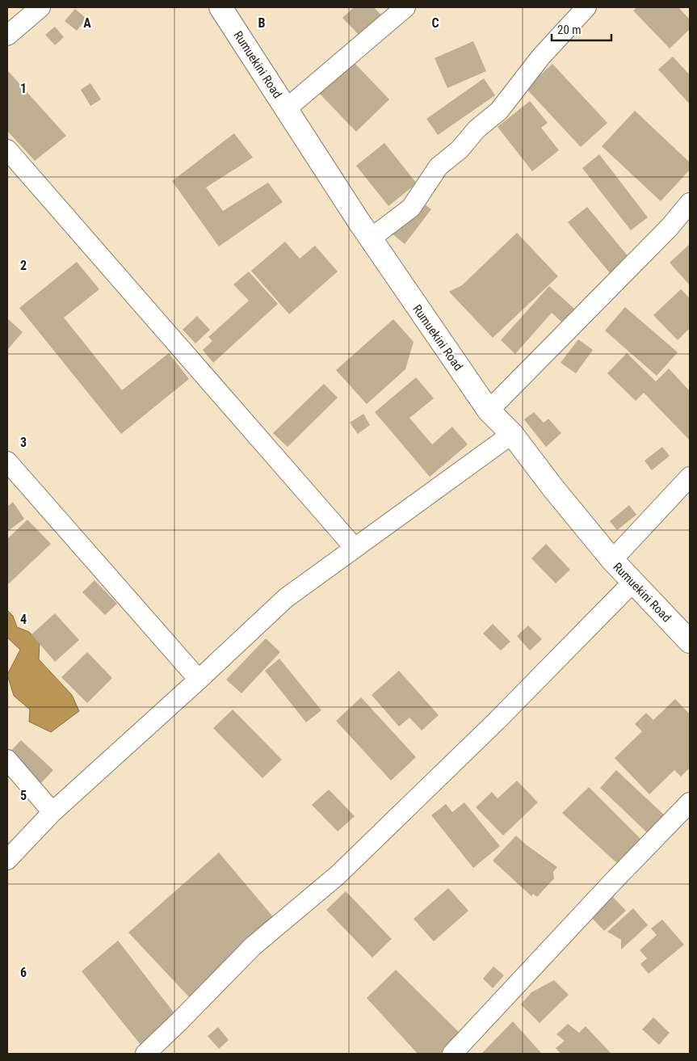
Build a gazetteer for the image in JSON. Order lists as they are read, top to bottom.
{
  "streets": {
    "street": ["Rumuekini Road"]
  },
  "scale_bar": "20 m",
  "grid": {
    "columns": ["A", "B", "C"],
    "rows": [
      "1",
      "2",
      "3",
      "4",
      "5",
      "6"
    ]
  }
}
